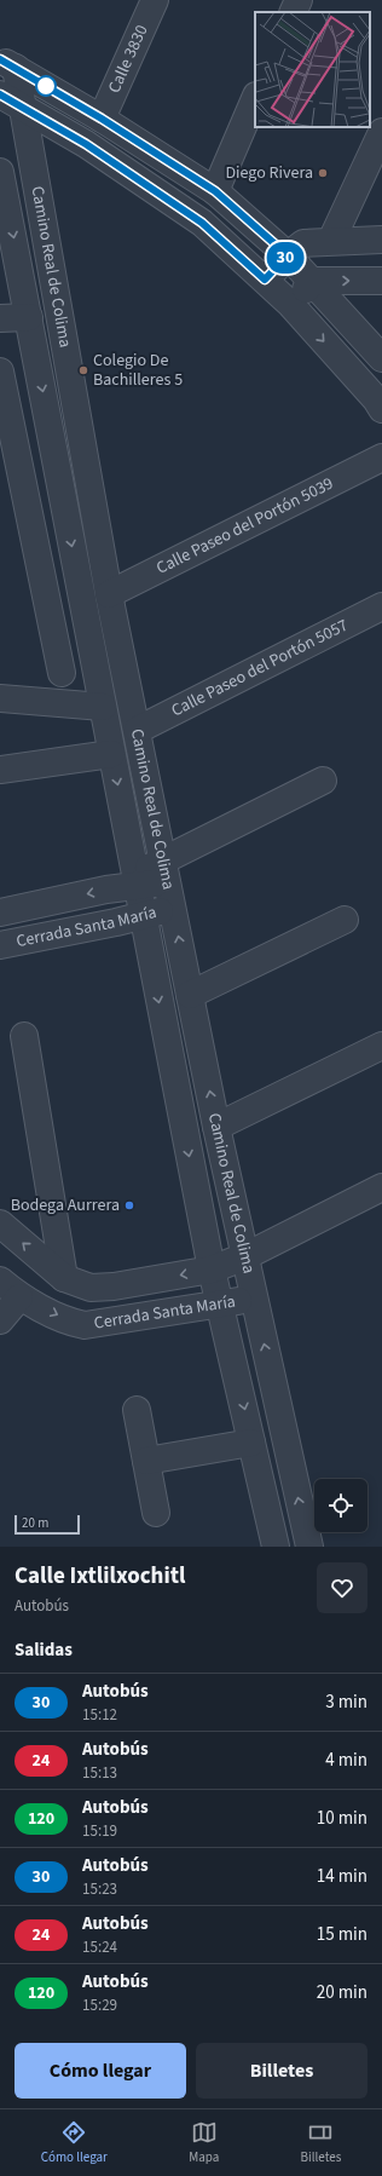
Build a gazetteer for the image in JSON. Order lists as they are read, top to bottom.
{
  "streets": {
    "street": [
      "Calle 3830",
      "Camino Real de Colima",
      "Calle Paseo del Portón 5039",
      "Calle Paseo del Portón 5057",
      "Cerrada Santa María"
    ]
  },
  "crossings": [
    ["Camino Real de Colima", "Calle Paseo del Portón 5039"],
    ["Camino Real de Colima", "Calle Paseo del Portón 5057"],
    ["Camino Real de Colima", "Cerrada Santa María"]
  ],
  "places": ["Diego Rivera", "Colegio De Bachilleres 5", "Bodega Aurrera"],
  "lines": ["bus line 30"],
  "scale_bar": "20 m",
  "page": {
    "on_map": "30",
    "scale": "20 m",
    "heading": [
      ["Calle Ixtlilxochitl", "Autobús"],
      "Salidas"
    ],
    "list": [
      {
        "mark": "30",
        "name": "Autobús",
        "note": "15:12",
        "value": "3 min"
      },
      {
        "mark": "24",
        "name": "Autobús",
        "note": "15:13",
        "value": "4 min"
      },
      {
        "mark": "120",
        "name": "Autobús",
        "note": "15:19",
        "value": "10 min"
      },
      {
        "mark": "30",
        "name": "Autobús",
        "note": "15:23",
        "value": "14 min"
      },
      {
        "mark": "24",
        "name": "Autobús",
        "note": "15:24",
        "value": "15 min"
      },
      {
        "mark": "120",
        "name": "Autobús",
        "note": "15:29",
        "value": "20 min"
      }
    ],
    "buttons": ["Cómo llegar", "Billetes"],
    "tabs": ["Cómo llegar", "Mapa", "Billetes"]
  }
}
